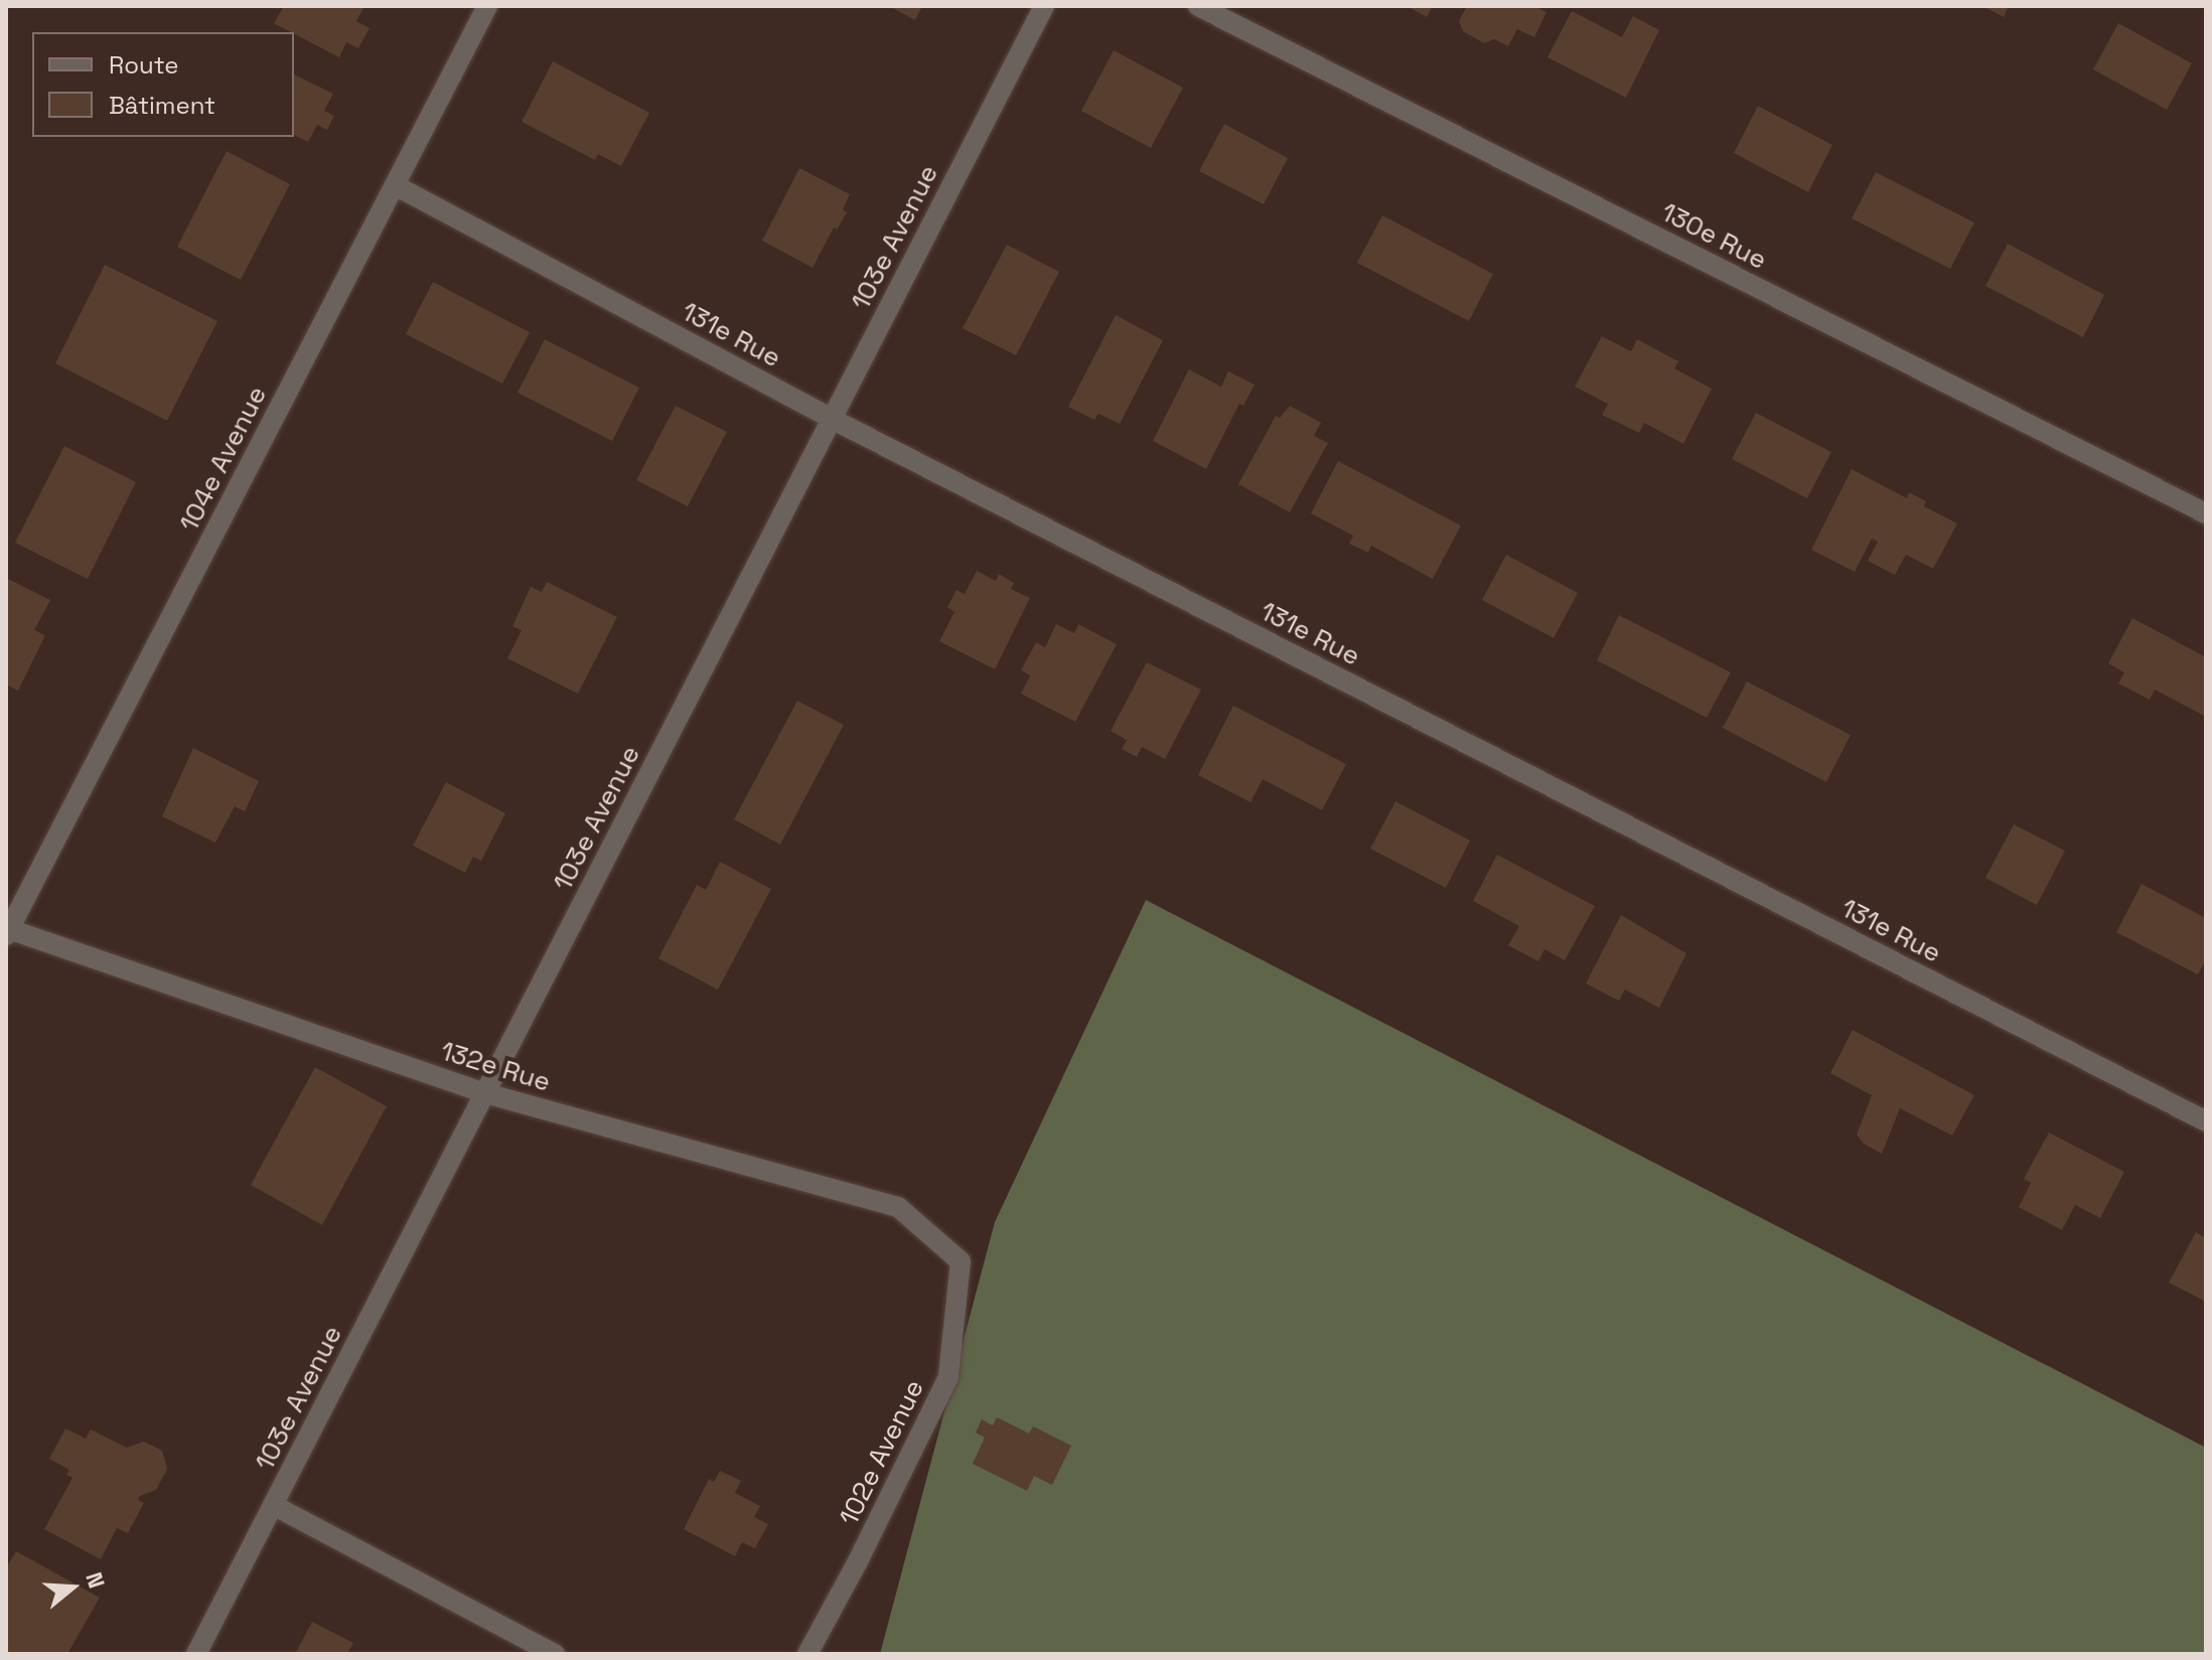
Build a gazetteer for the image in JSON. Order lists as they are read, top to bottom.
{
  "streets": {
    "street": [
      "130e Rue",
      "103e Avenue",
      "131e Rue",
      "104e Avenue",
      "132e Rue",
      "102e Avenue"
    ]
  },
  "crossings": [
    ["103e Avenue", "131e Rue"],
    ["103e Avenue", "132e Rue"],
    ["131e Rue", "104e Avenue"],
    ["104e Avenue", "132e Rue"],
    ["132e Rue", "102e Avenue"]
  ],
  "legend": ["Route", "Bâtiment"],
  "north": "right"
}
